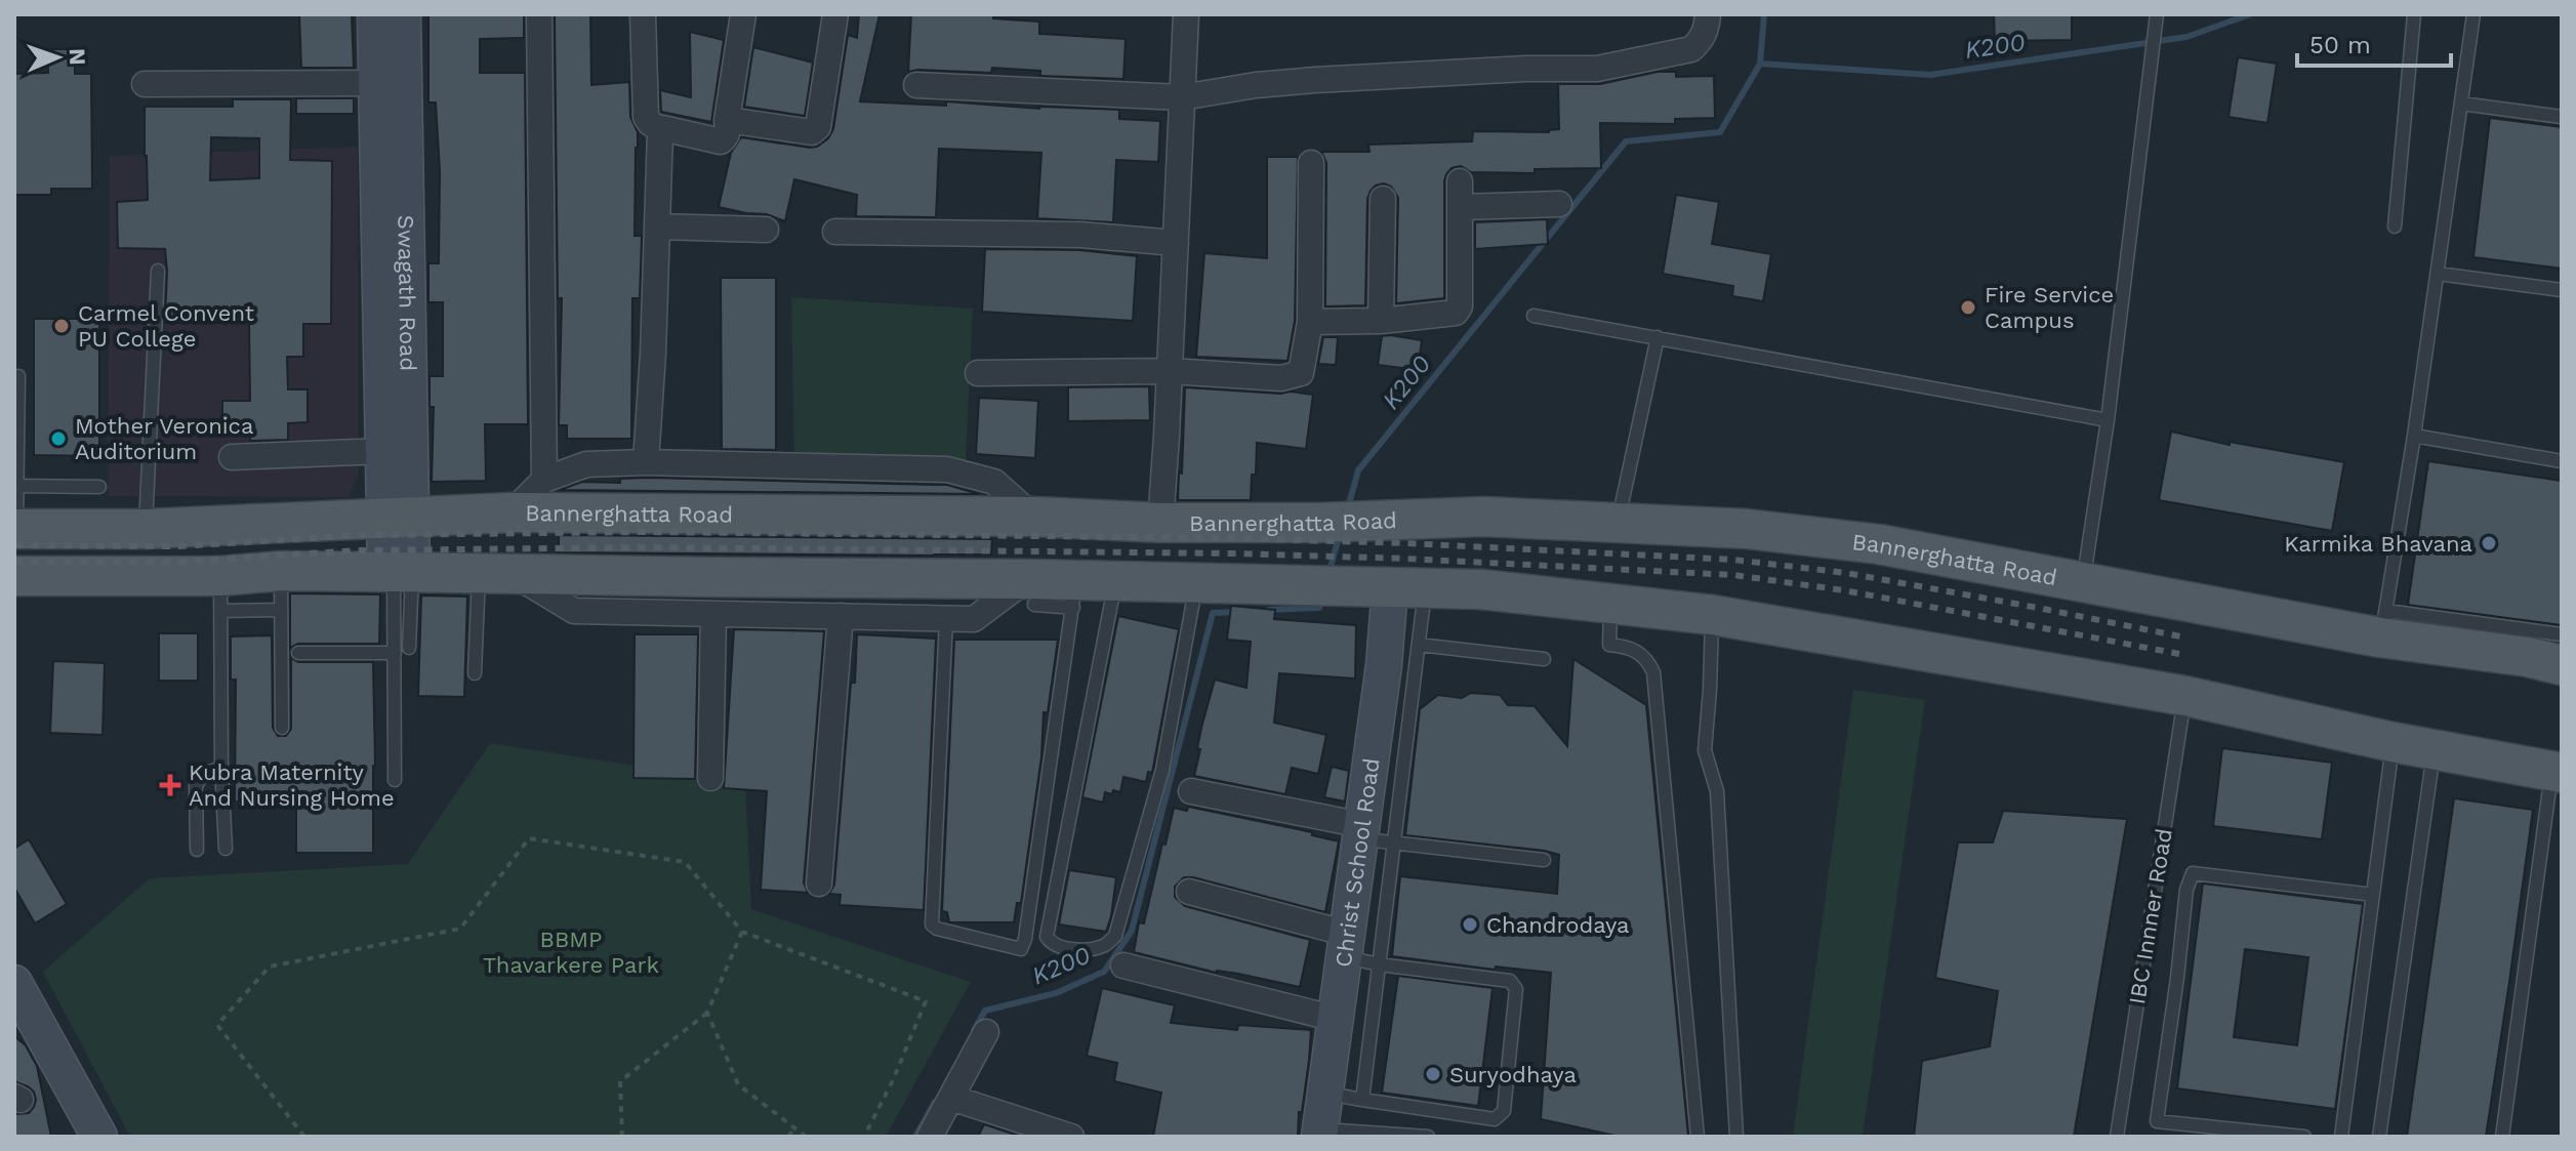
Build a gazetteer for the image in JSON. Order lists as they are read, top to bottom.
{
  "streets": {
    "main road": ["Swagath Road", "Bannerghatta Road", "Christ School Road"],
    "lane": ["IBC Innner Road"]
  },
  "crossings": [
    ["Swagath Road", "Bannerghatta Road"]
  ],
  "water": ["K200"],
  "parks": ["BBMP Thavarkere Park"],
  "places": {
    "other": [
      "Fire Service Campus",
      "Carmel Convent PU College",
      "Mother Veronica Auditorium",
      "Karmika Bhavana",
      "Chandrodaya",
      "Suryodhaya"
    ],
    "health": ["Kubra Maternity And Nursing Home"]
  },
  "scale_bar": "50 m",
  "north": "right"
}
